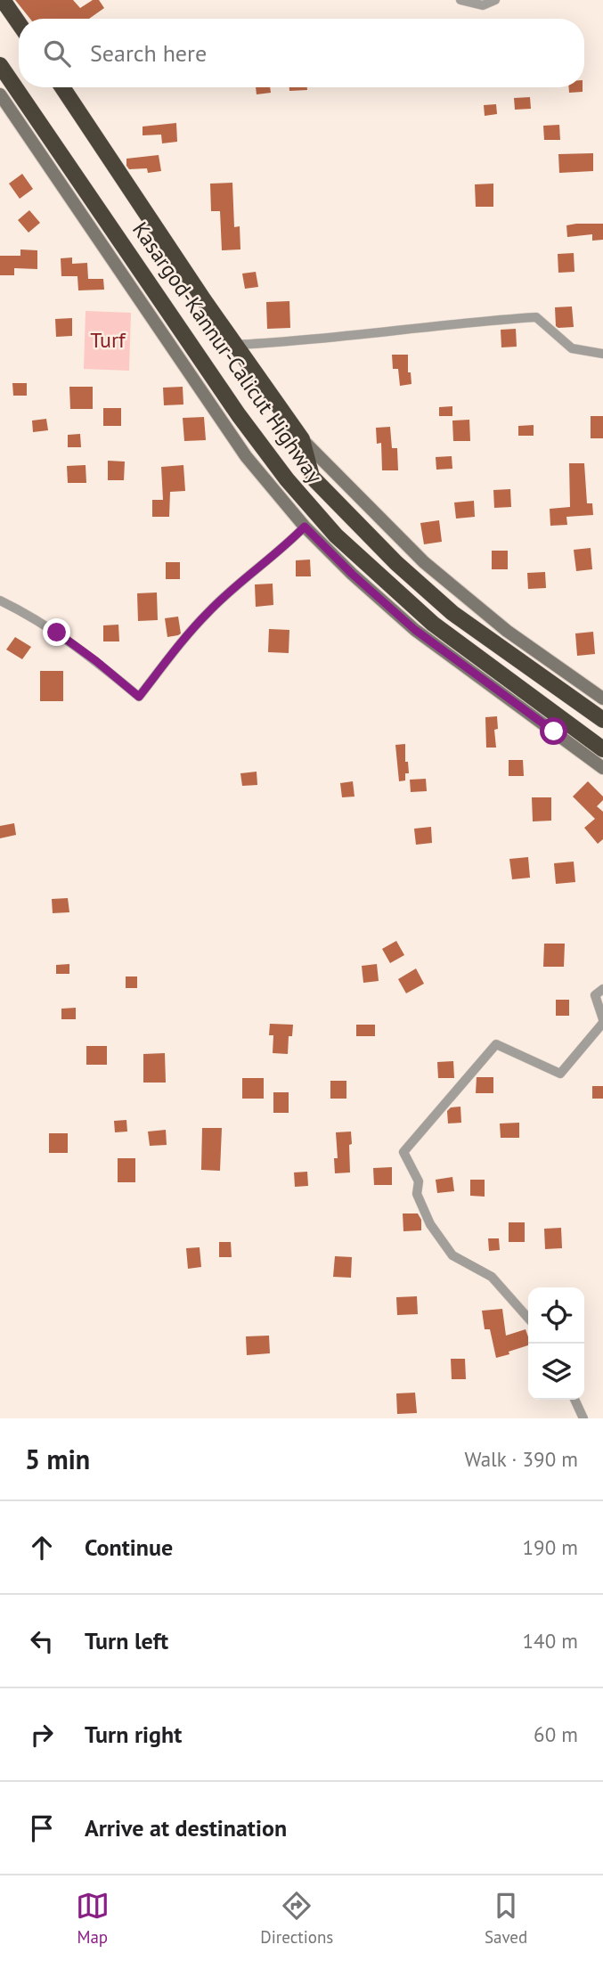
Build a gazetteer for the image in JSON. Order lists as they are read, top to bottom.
{
  "streets": {
    "highway": ["Kasargod-Kannur-Calicut Highway"]
  },
  "parks": ["Turf"],
  "page": {
    "search": "Search here",
    "heading": ["5 min", "Walk · 390 m"],
    "list": [
      ["Continue", "190 m"],
      ["Turn left", "140 m"],
      ["Turn right", "60 m"],
      "Arrive at destination"
    ],
    "nav": ["Map", "Directions", "Saved"]
  }
}
